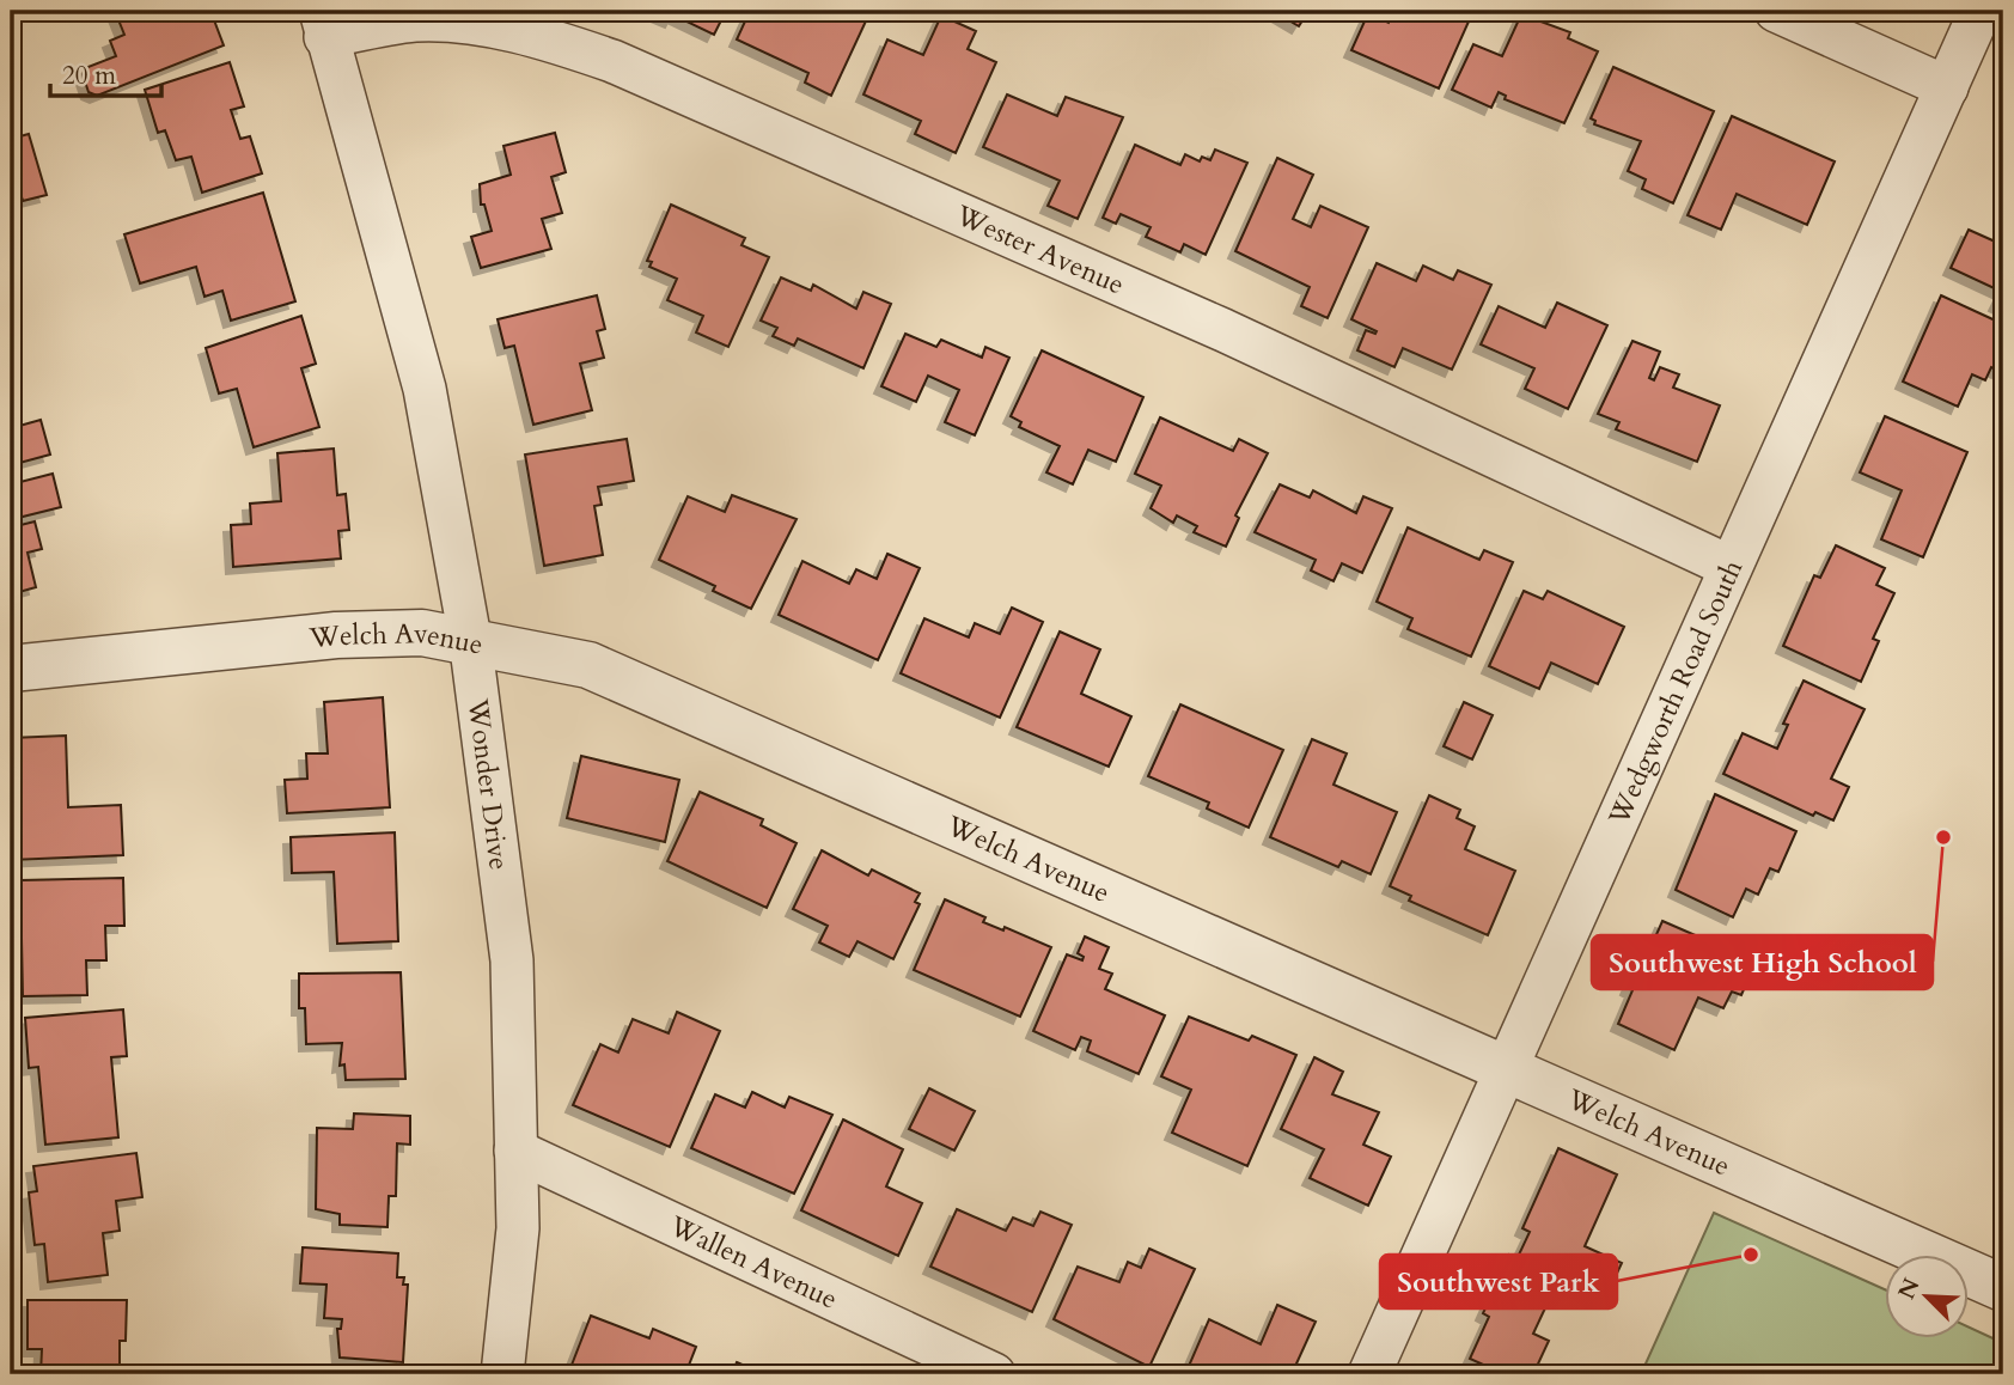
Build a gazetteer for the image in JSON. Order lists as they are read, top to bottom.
{
  "streets": {
    "street": [
      "Wester Avenue",
      "Welch Avenue",
      "Wedgworth Road South",
      "Wonder Drive",
      "Wallen Avenue"
    ]
  },
  "crossings": [
    ["Wester Avenue", "Wedgworth Road South"],
    ["Wester Avenue", "Wonder Drive"],
    ["Welch Avenue", "Wedgworth Road South"],
    ["Welch Avenue", "Wonder Drive"],
    ["Wonder Drive", "Wallen Avenue"]
  ],
  "places": ["Southwest High School", "Southwest Park"],
  "scale_bar": "20 m",
  "north": "top left"
}
